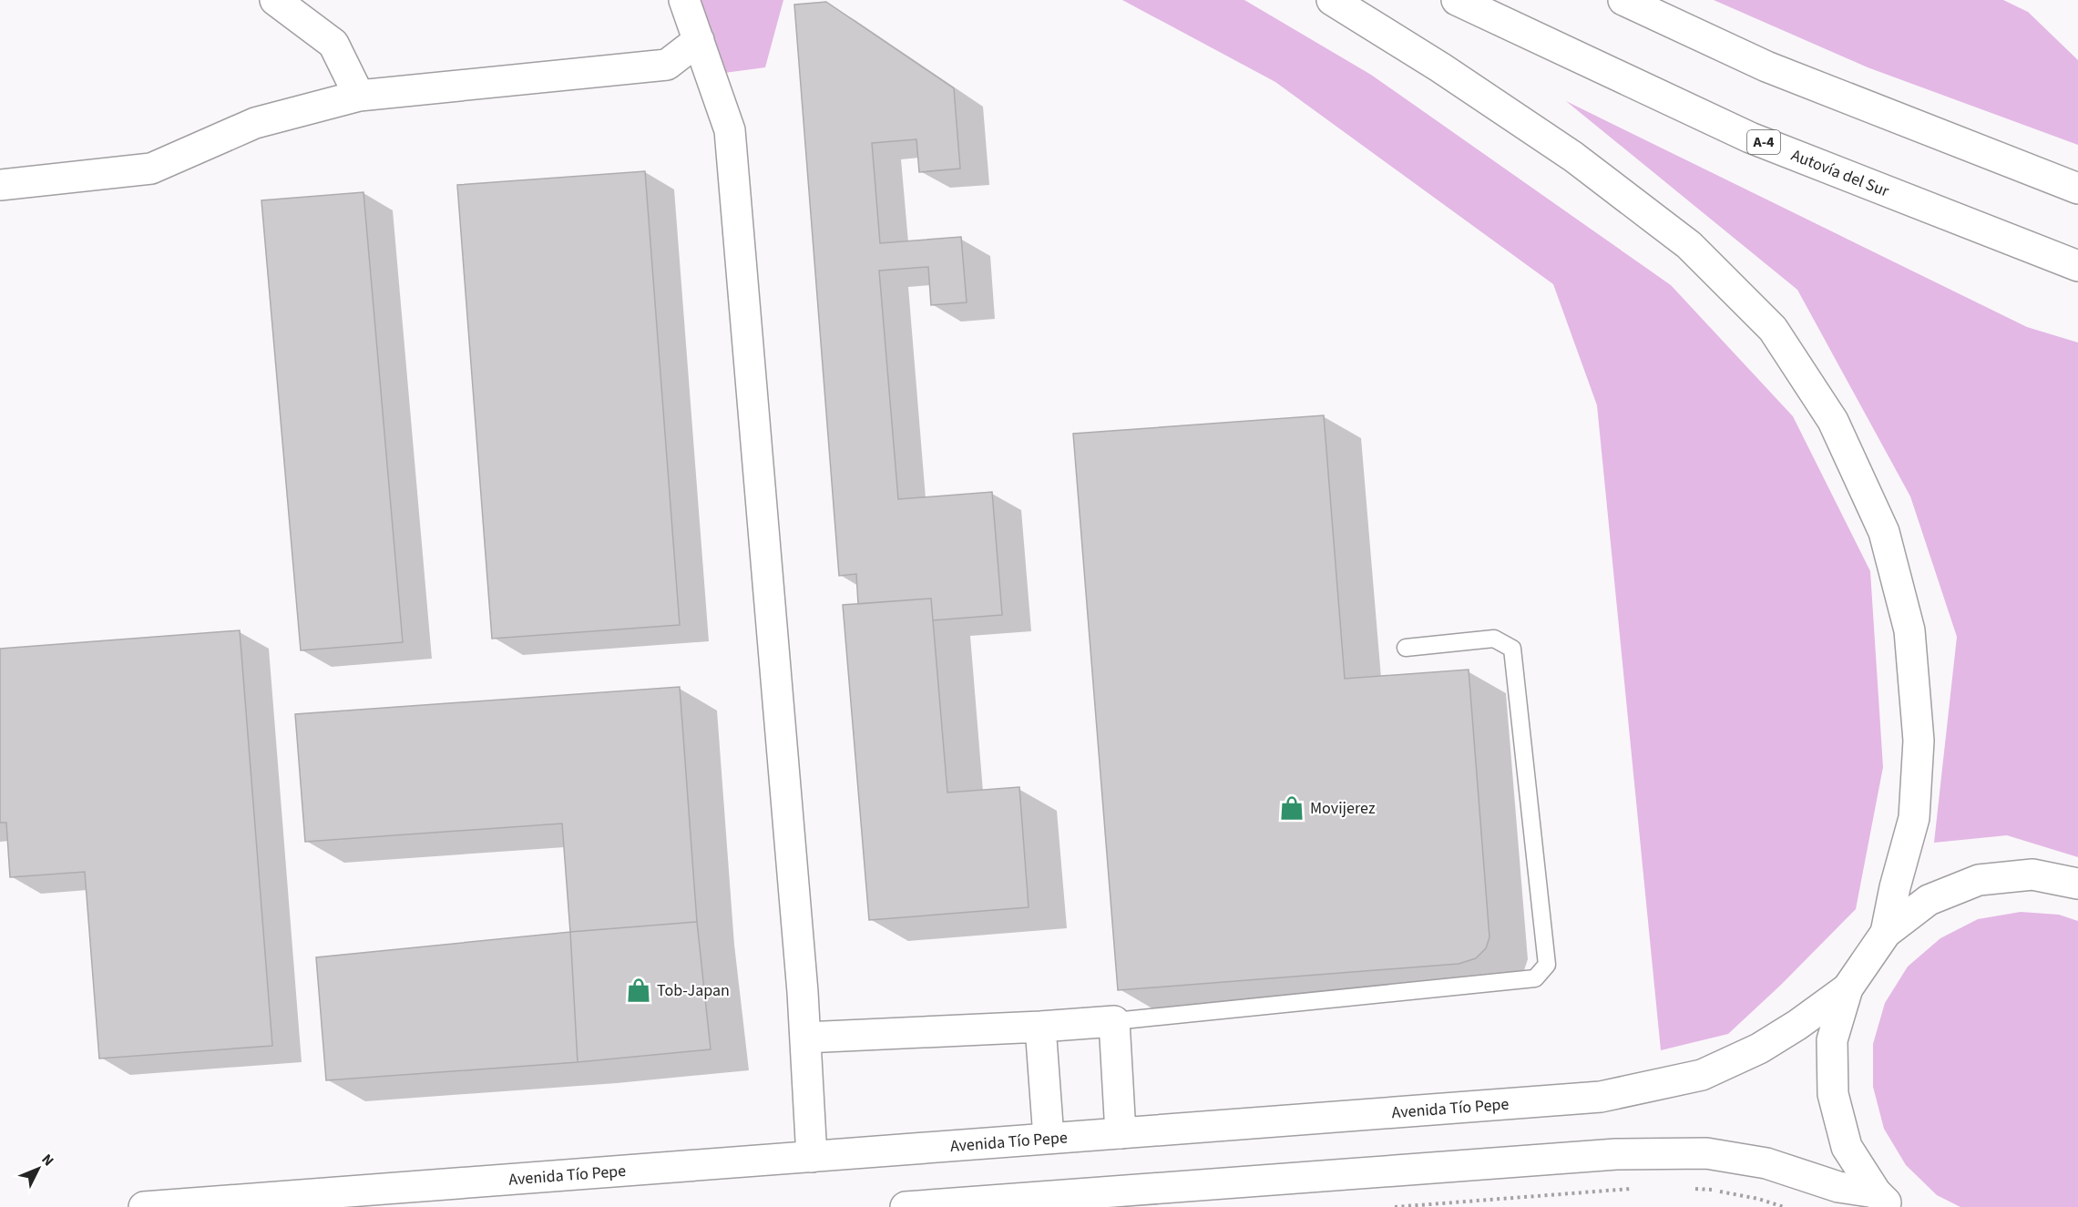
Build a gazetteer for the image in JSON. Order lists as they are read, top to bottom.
{
  "streets": {
    "main road": ["A-4", "Autovía del Sur", "Avenida Tío Pepe"]
  },
  "places": {
    "shop": ["Movijerez", "Tob-Japan"]
  },
  "north": "top right"
}
